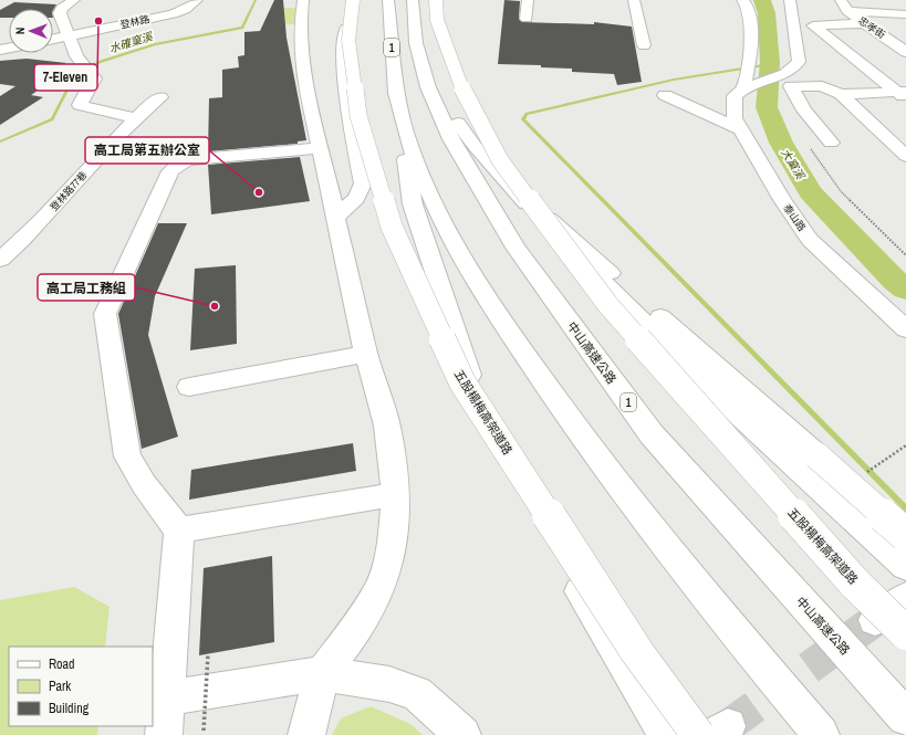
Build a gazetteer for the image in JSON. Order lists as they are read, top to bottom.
{
  "streets": {
    "main road": [
      "登林路",
      "忠孝街",
      "1",
      "登林路77巷",
      "泰山路",
      "中山高速公路",
      "五股楊梅高架道路"
    ]
  },
  "water": ["水確窠溪", "大窠溪"],
  "places": ["7-Eleven", "高工局第五辦公室", "高工局工務組"],
  "legend": ["Road", "Park", "Building"],
  "north": "left"
}
